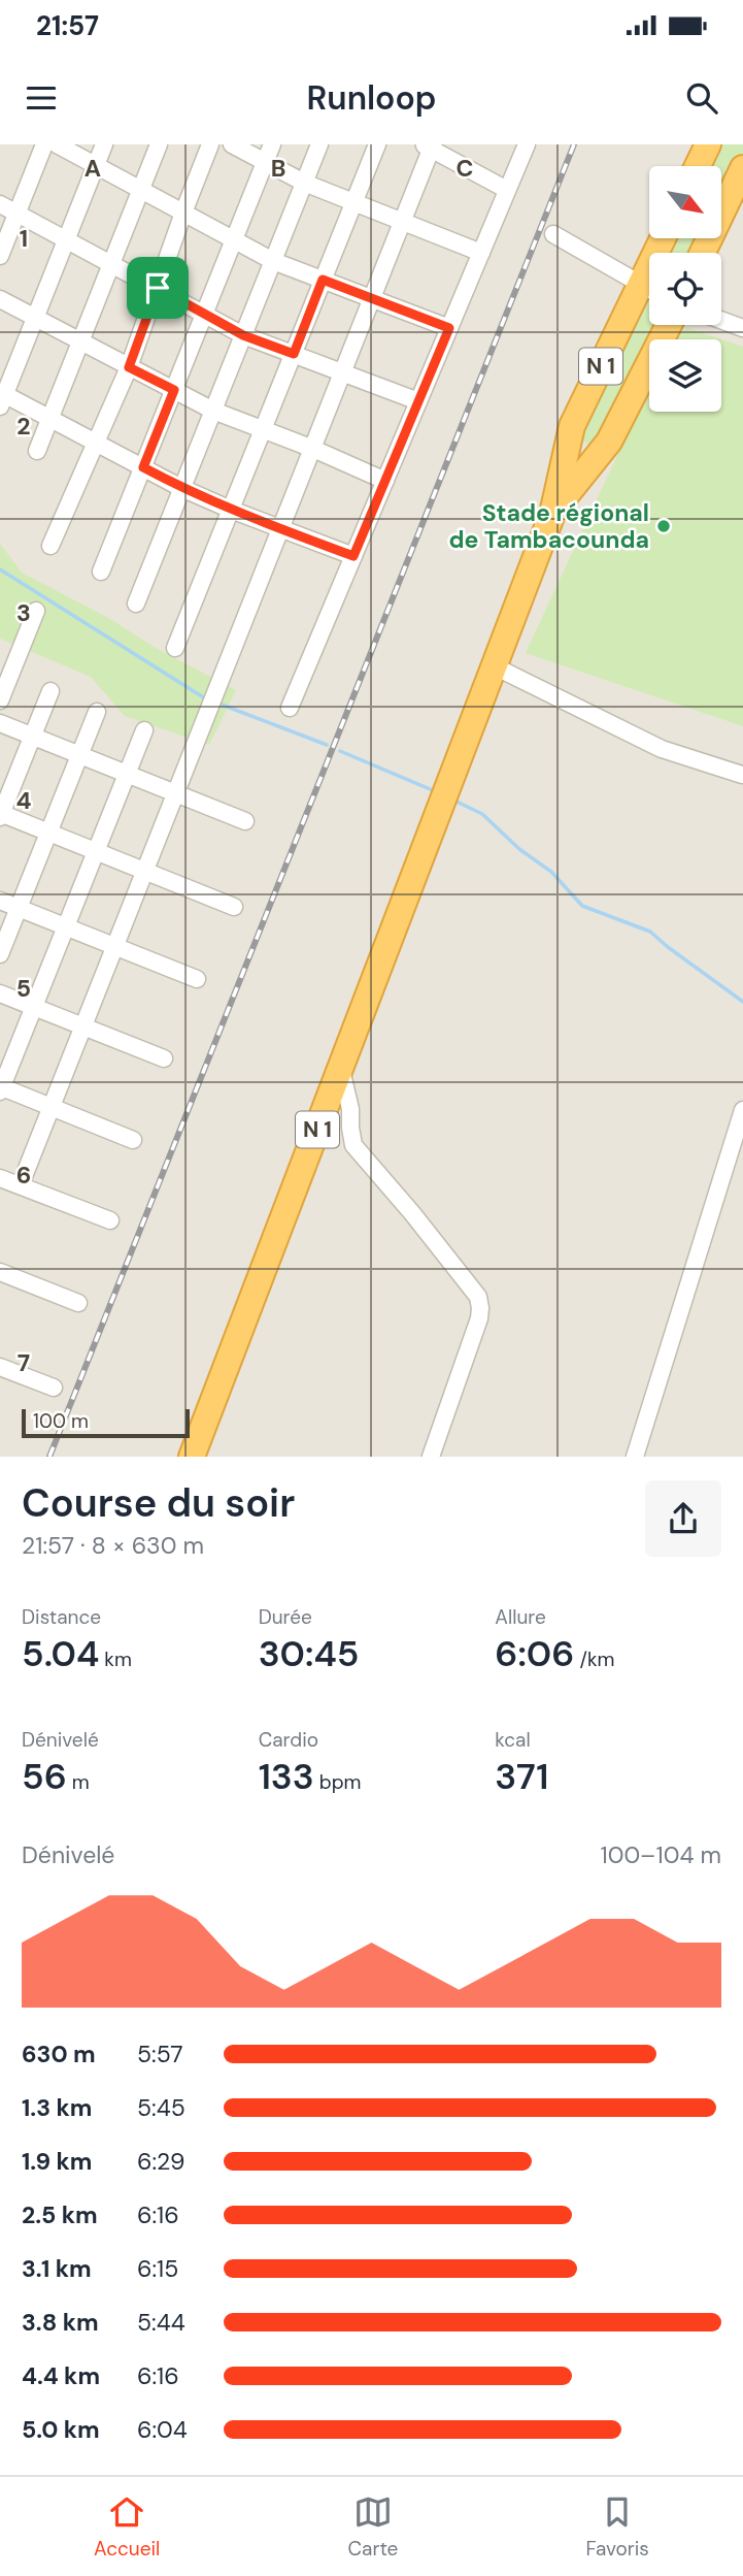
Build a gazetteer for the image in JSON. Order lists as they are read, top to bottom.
{
  "streets": {
    "highway": ["N 1"]
  },
  "places": ["Stade régional de Tambacounda"],
  "scale_bar": "100 m",
  "north": "bottom right",
  "page": {
    "status": "21:57",
    "header": "Runloop",
    "scale": "100 m",
    "heading": ["Course du soir", "21:57 · 8 × 630 m"],
    "stats": [
      ["Distance", "5.04 km"],
      ["Durée", "30:45"],
      ["Allure", "6:06 /km"],
      ["Dénivelé", "56 m"],
      ["Cardio", "133 bpm"],
      ["kcal", "371"]
    ],
    "chart": ["Dénivelé", "100–104 m"],
    "list": [
      {
        "name": "630 m",
        "note": "5:57"
      },
      {
        "name": "1.3 km",
        "note": "5:45"
      },
      {
        "name": "1.9 km",
        "note": "6:29"
      },
      {
        "name": "2.5 km",
        "note": "6:16"
      },
      {
        "name": "3.1 km",
        "note": "6:15"
      },
      {
        "name": "3.8 km",
        "note": "5:44"
      },
      {
        "name": "4.4 km",
        "note": "6:16"
      },
      {
        "name": "5.0 km",
        "note": "6:04"
      }
    ],
    "tabs": ["Accueil", "Carte", "Favoris"]
  },
  "grid": {
    "columns": ["A", "B", "C"],
    "rows": [
      "1",
      "2",
      "3",
      "4",
      "5",
      "6",
      "7"
    ]
  }
}
